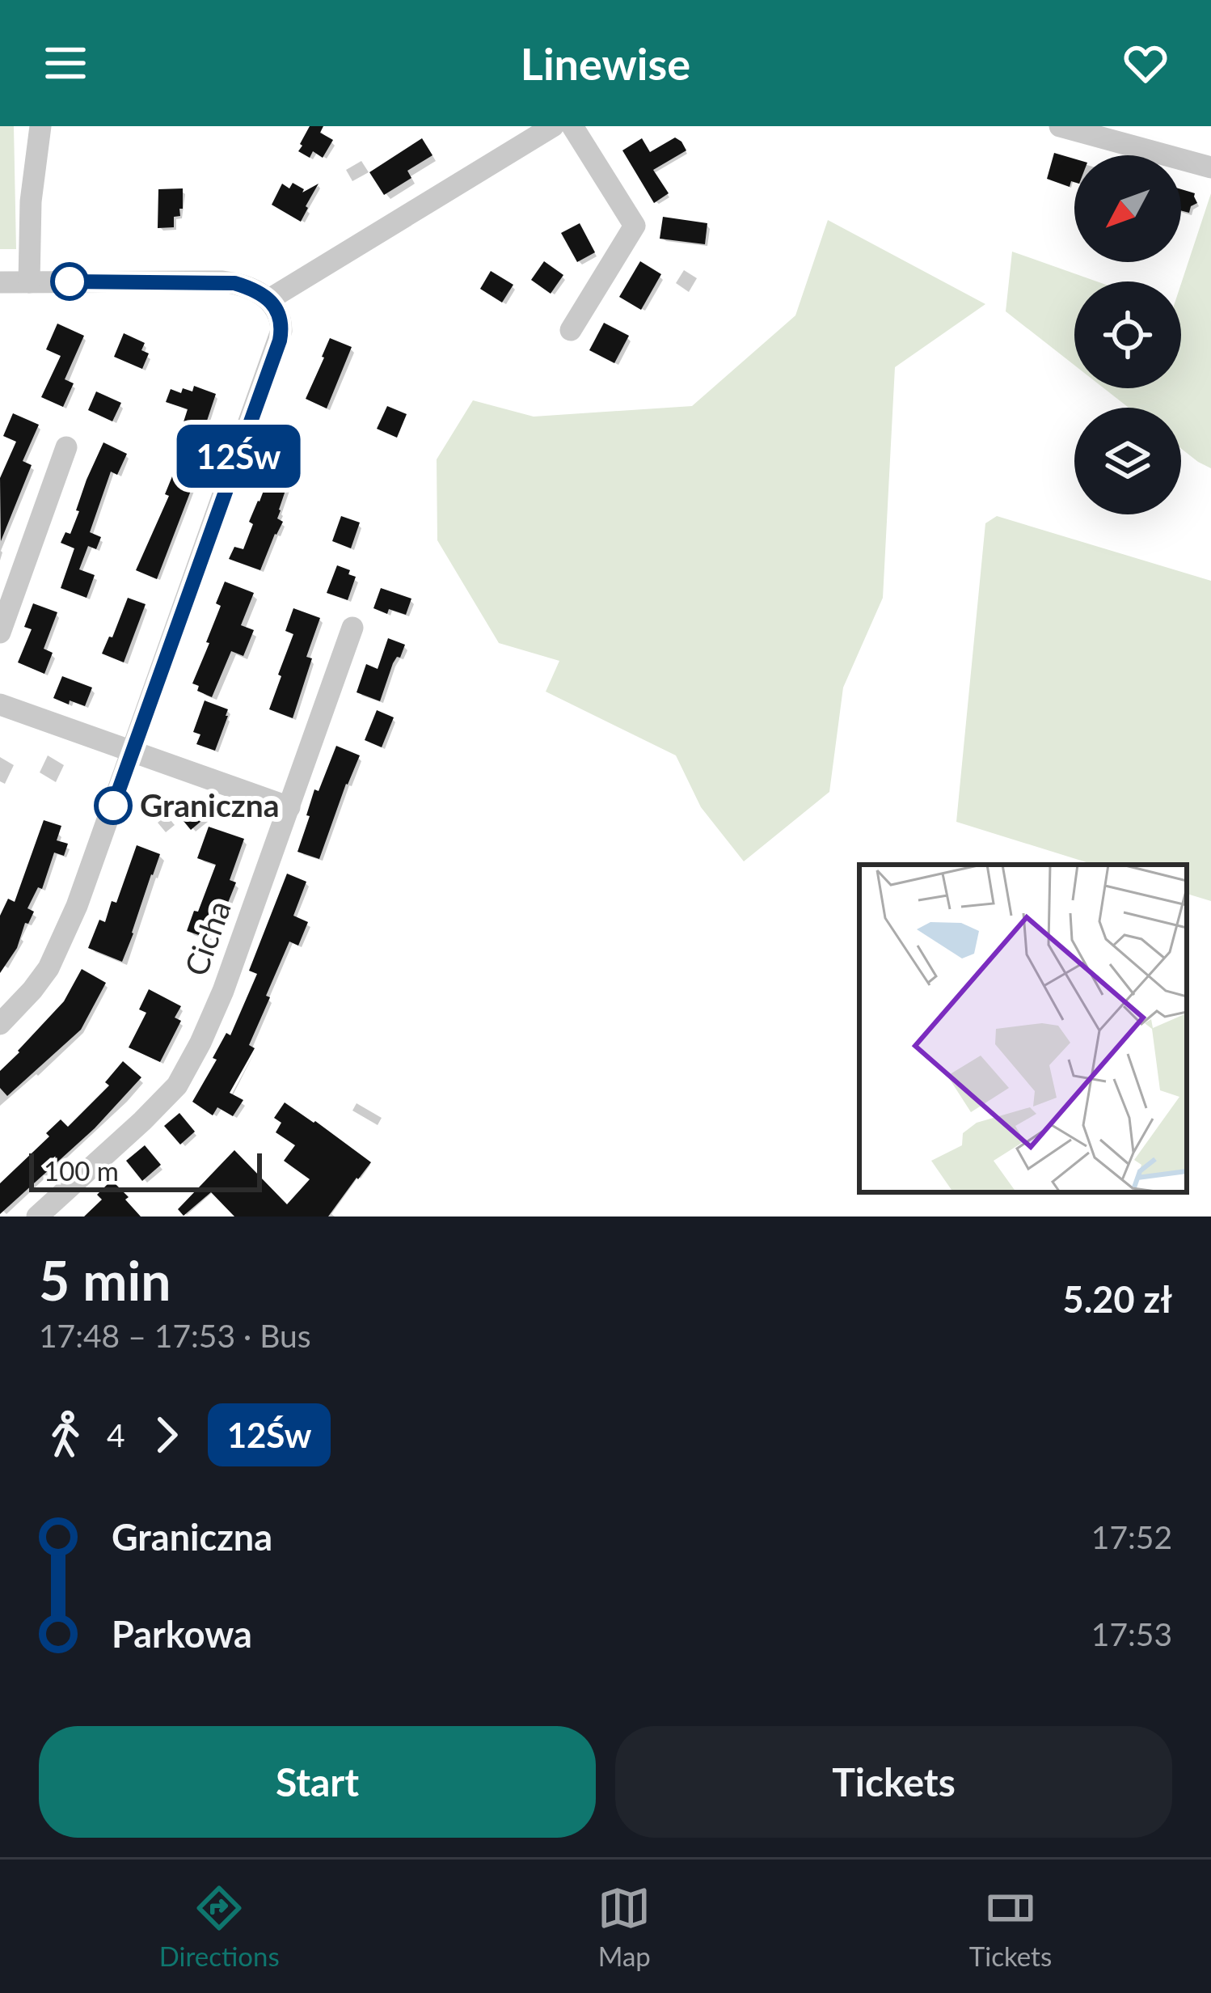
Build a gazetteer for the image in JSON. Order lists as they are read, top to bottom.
{
  "streets": {
    "street": ["Cicha"]
  },
  "places": ["Graniczna"],
  "lines": ["bus line 12Św"],
  "scale_bar": "100 m",
  "north": "bottom left",
  "page": {
    "header": "Linewise",
    "on_map": "12Św",
    "scale": "100 m",
    "heading": ["5 min", "17:48 – 17:53 · Bus", "5.20 zł"],
    "legs": ["4", "12Św"],
    "list": [
      {
        "name": "Graniczna",
        "value": "17:52"
      },
      {
        "name": "Parkowa",
        "value": "17:53"
      }
    ],
    "buttons": ["Start", "Tickets"],
    "tabs": ["Directions", "Map", "Tickets"]
  }
}
